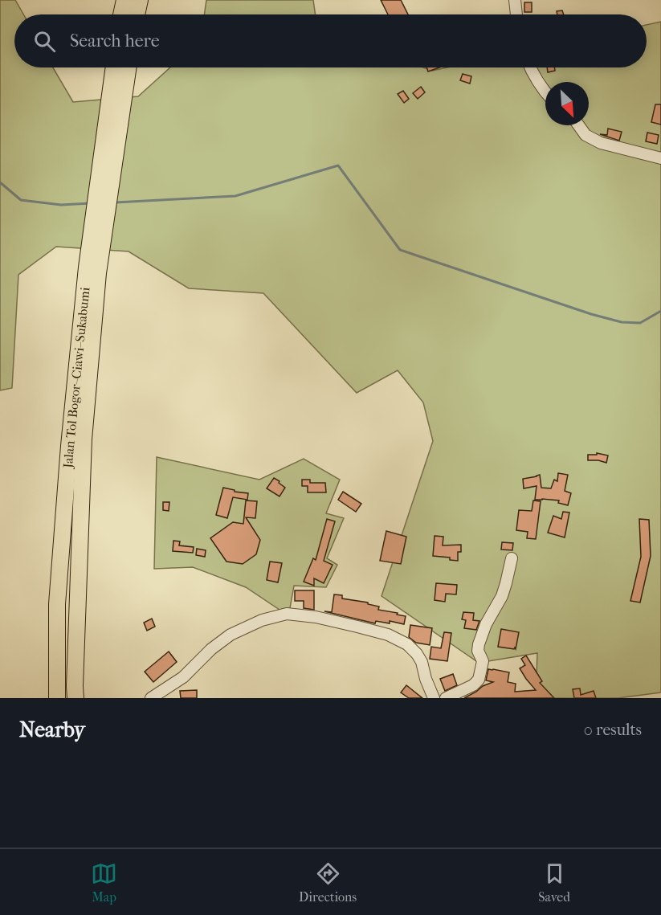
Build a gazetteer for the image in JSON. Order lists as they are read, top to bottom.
{
  "streets": {
    "highway": ["Jalan Tol Bogor–Ciawi–Sukabumi"]
  },
  "north": "bottom right",
  "page": {
    "search": "Search here",
    "heading": ["Nearby", "0 results"],
    "nav": ["Map", "Directions", "Saved"]
  }
}
